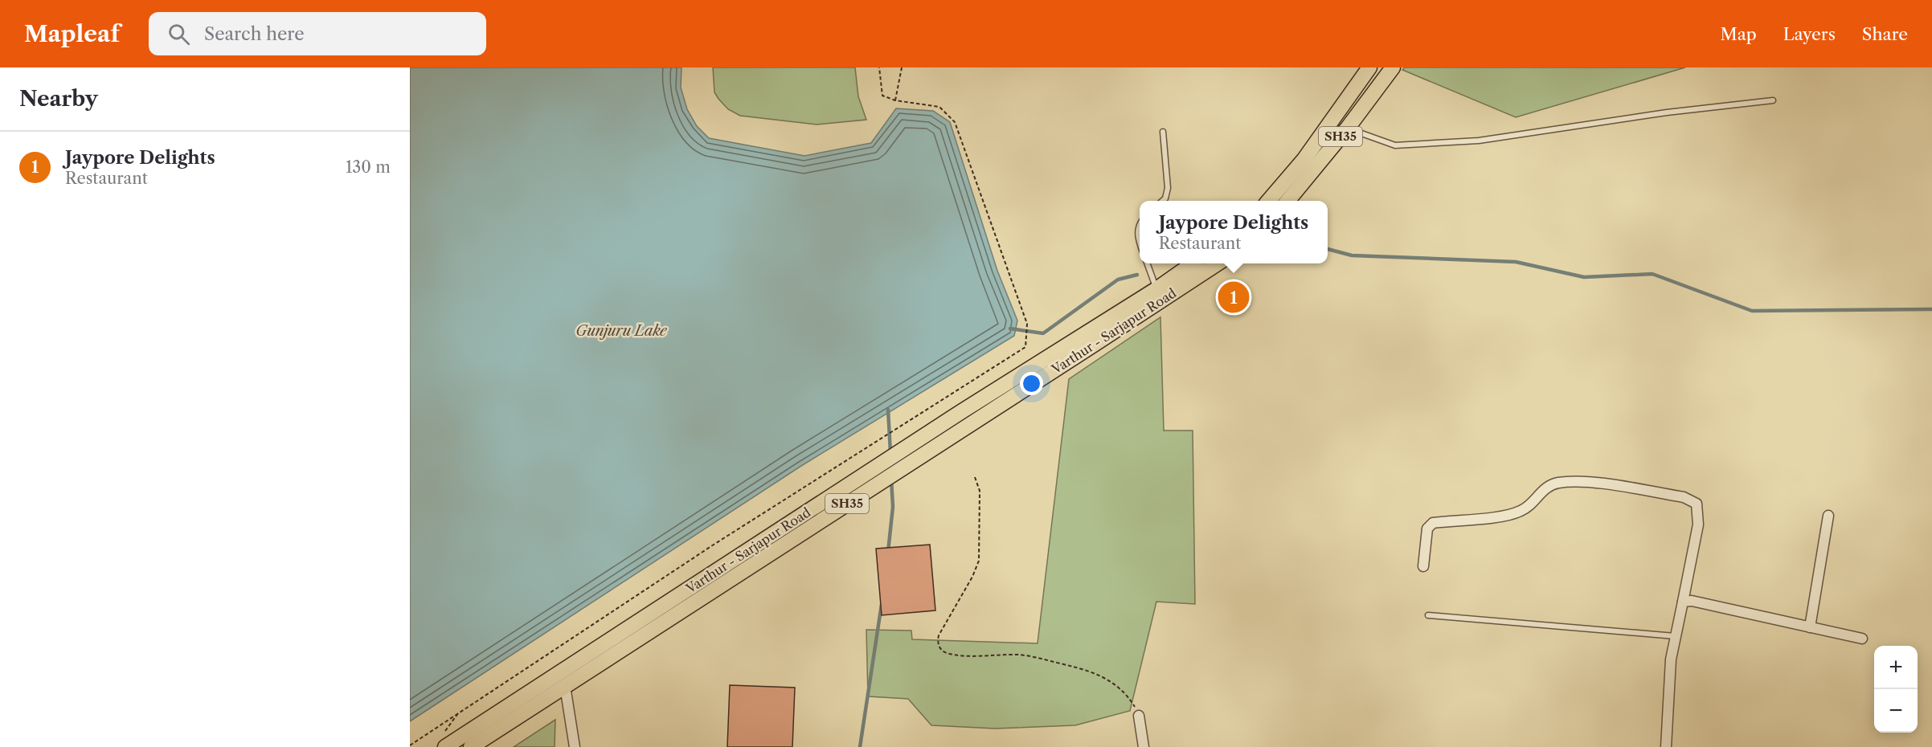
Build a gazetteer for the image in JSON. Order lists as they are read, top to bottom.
{
  "streets": {
    "main road": ["SH35", "Varthur - Sarjapur Road"]
  },
  "water": ["Gunjuru Lake"],
  "page": {
    "header": "Mapleaf",
    "search": "Search here",
    "nav": ["Map", "Layers", "Share"],
    "heading": "Nearby",
    "list": [
      {
        "mark": "1",
        "name": "Jaypore Delights",
        "note": "Restaurant",
        "value": "130 m"
      }
    ],
    "popup": ["Jaypore Delights", "Restaurant"],
    "pins": "1",
    "map_buttons": ["+", "−"]
  }
}
